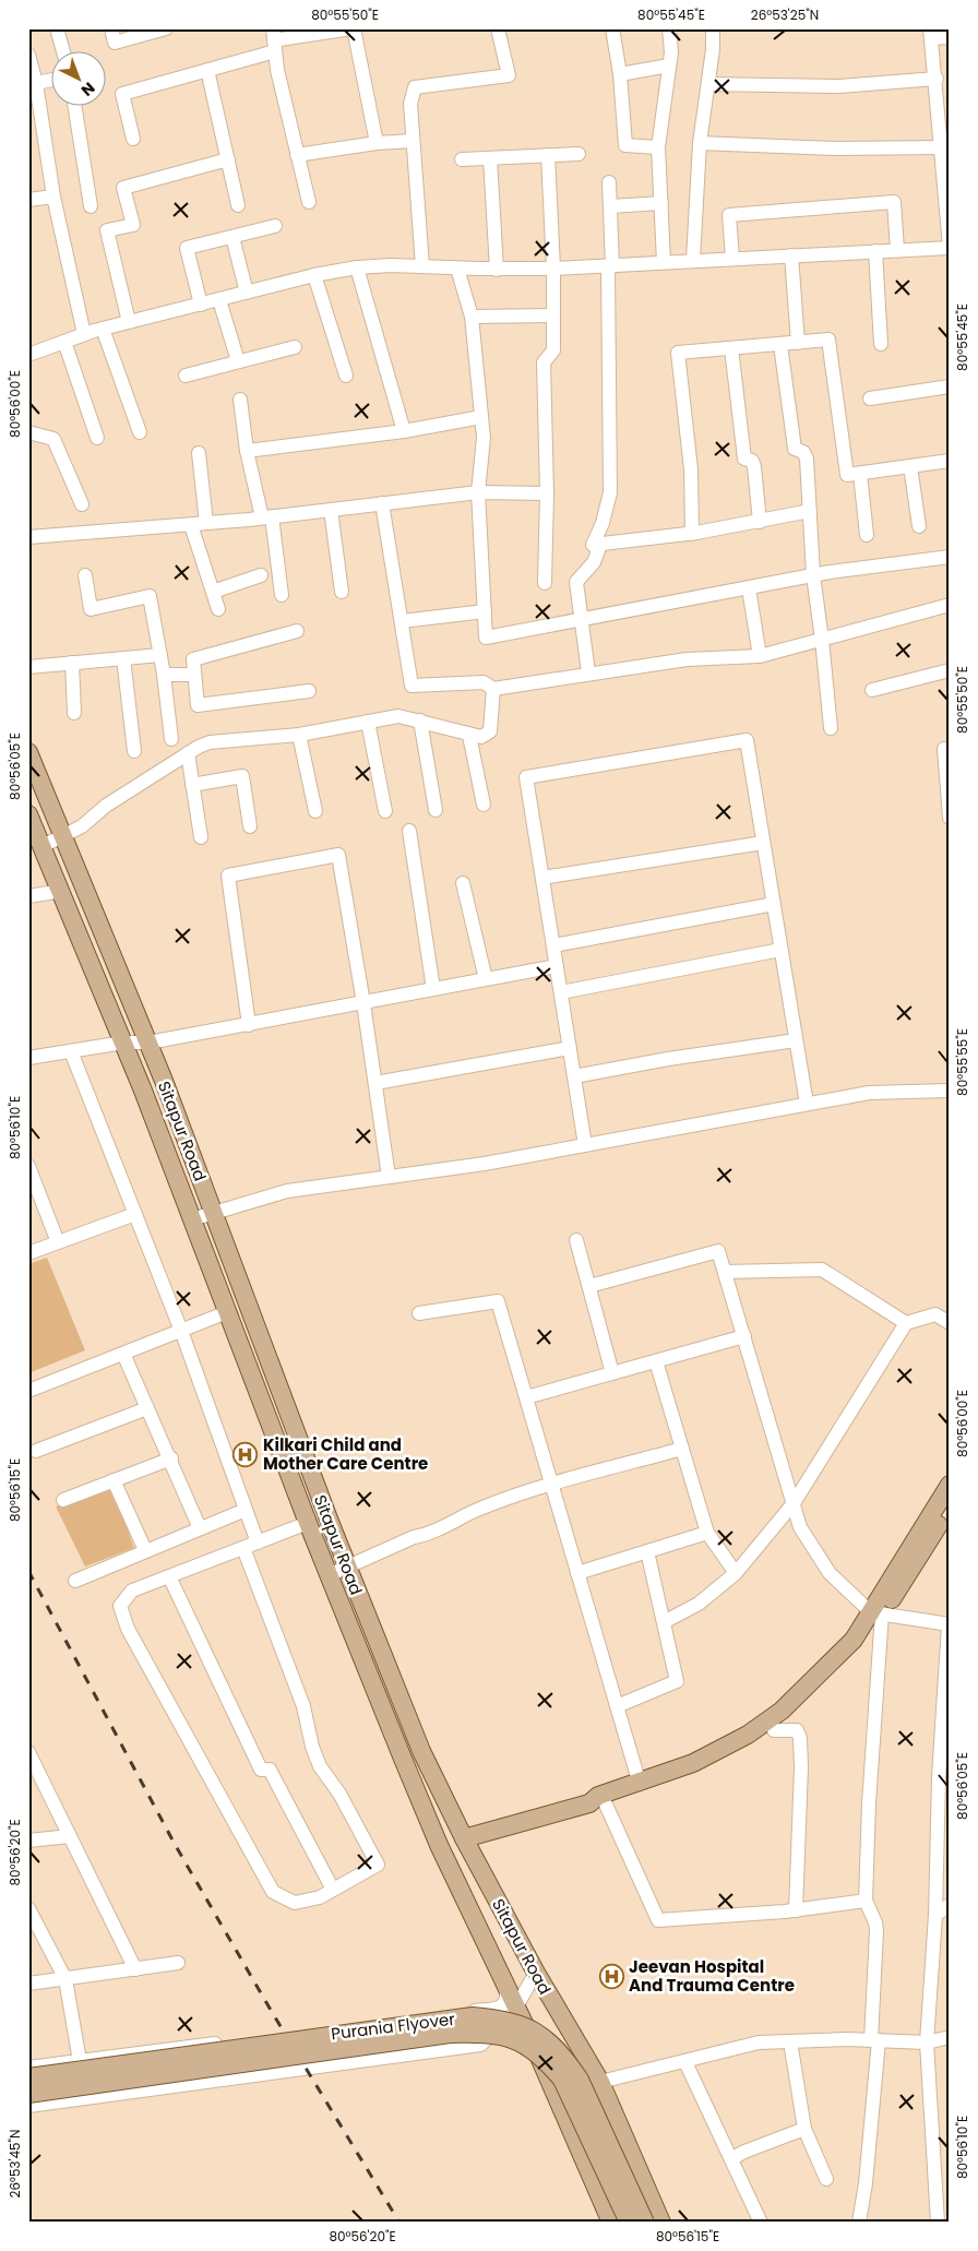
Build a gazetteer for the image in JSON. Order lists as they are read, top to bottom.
{
  "streets": {
    "main road": ["Sitapur Road", "Purania Flyover"]
  },
  "places": {
    "hospital": ["Kilkari Child and Mother Care Centre", "Jeevan Hospital And Trauma Centre"]
  },
  "north": "bottom right",
  "coordinates": [
    "80°55'50\"E",
    "80°55'45\"E",
    "26°53'25\"N",
    "80°56'00\"E",
    "80°56'05\"E",
    "80°55'55\"E",
    "80°56'10\"E",
    "80°56'15\"E",
    "80°56'20\"E",
    "26°53'45\"N"
  ]
}
